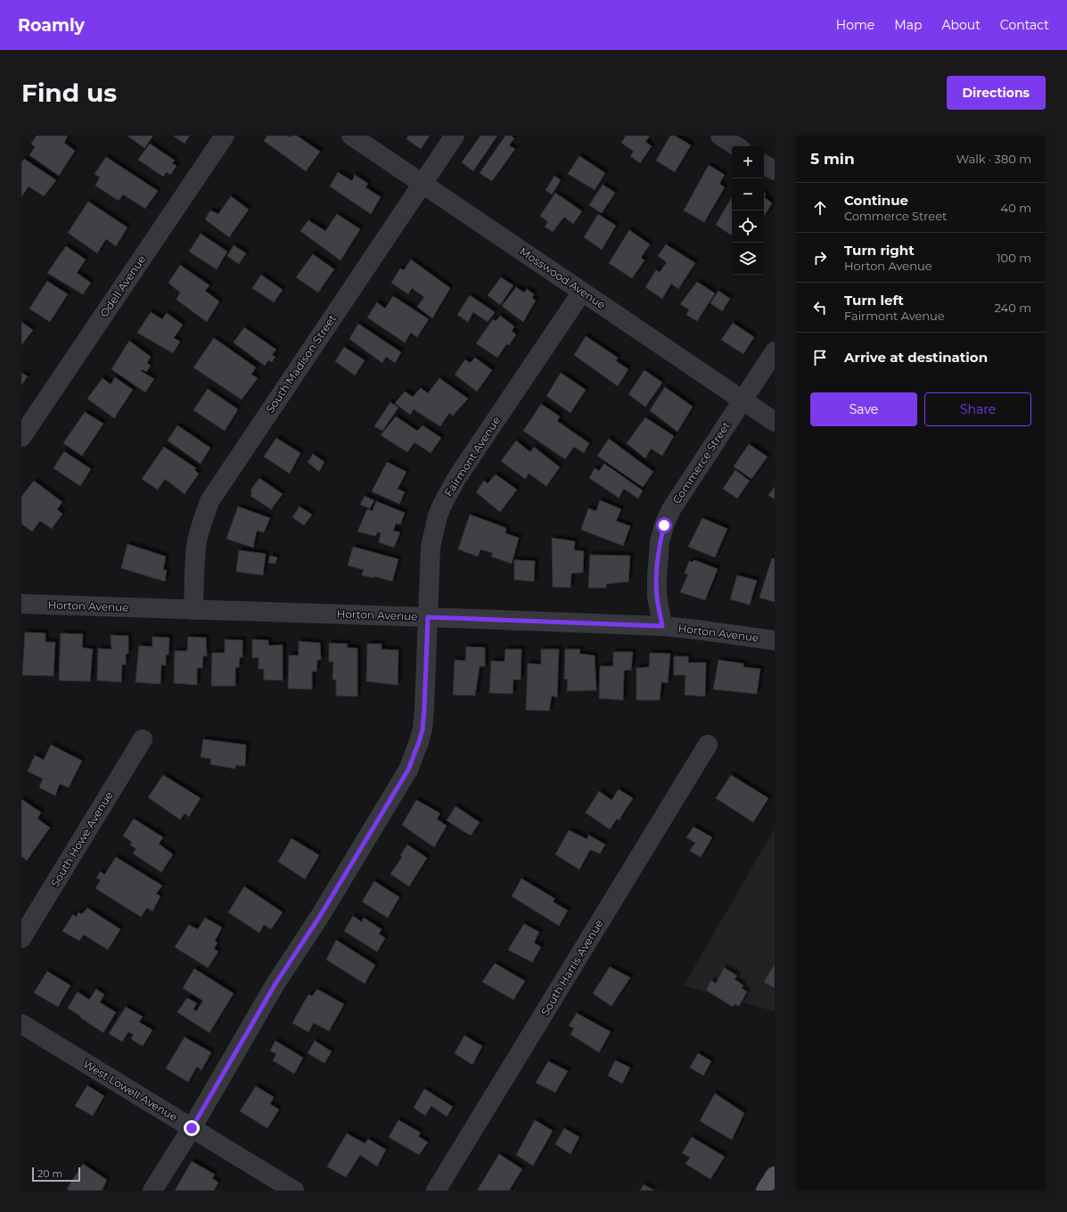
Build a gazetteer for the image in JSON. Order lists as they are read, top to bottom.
{
  "streets": {
    "street": [
      "Mosswood Avenue",
      "Odell Avenue",
      "South Madison Street",
      "Fairmont Avenue",
      "Commerce Street",
      "Horton Avenue",
      "South Howe Avenue",
      "South Harris Avenue",
      "West Lowell Avenue"
    ]
  },
  "crossings": [
    ["Mosswood Avenue", "South Madison Street"],
    ["Mosswood Avenue", "Fairmont Avenue"],
    ["Mosswood Avenue", "Commerce Street"],
    ["South Madison Street", "Horton Avenue"],
    ["Fairmont Avenue", "Horton Avenue"],
    ["Fairmont Avenue", "West Lowell Avenue"],
    ["Commerce Street", "Horton Avenue"]
  ],
  "scale_bar": "20 m",
  "page": {
    "header": "Roamly",
    "nav": [
      "Home",
      "Map",
      "About",
      "Contact"
    ],
    "buttons": [
      "Directions",
      ["Save", "Share"]
    ],
    "title": "Find us",
    "heading": ["5 min", "Walk · 380 m"],
    "map_buttons": ["+", "−"],
    "list": [
      ["Continue", "Commerce Street", "40 m"],
      ["Turn right", "Horton Avenue", "100 m"],
      ["Turn left", "Fairmont Avenue", "240 m"],
      "Arrive at destination"
    ],
    "scale": "20 m"
  }
}
